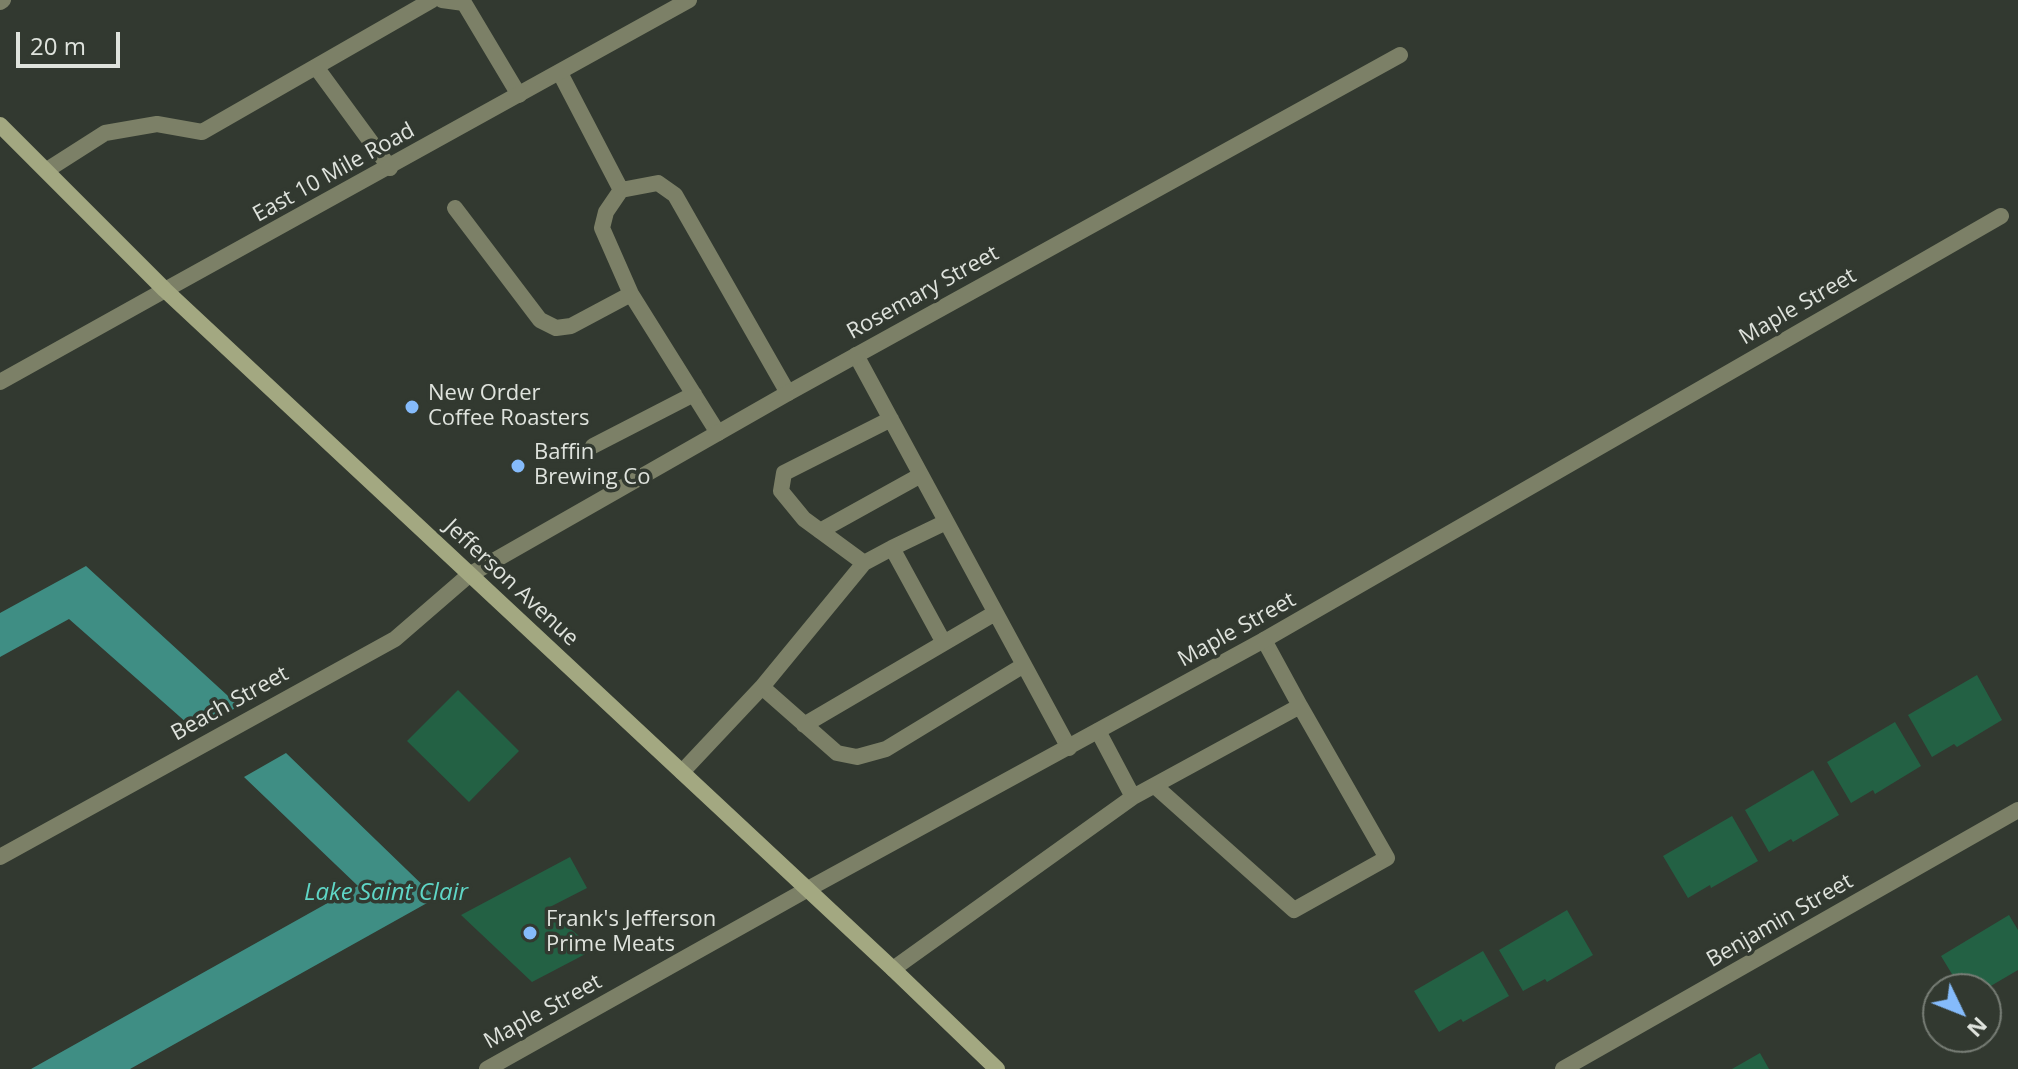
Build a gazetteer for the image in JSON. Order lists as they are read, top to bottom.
{
  "streets": {
    "main road": ["Jefferson Avenue"],
    "street": [
      "East 10 Mile Road",
      "Rosemary Street",
      "Maple Street",
      "Beach Street",
      "Benjamin Street"
    ]
  },
  "crossings": [
    ["East 10 Mile Road", "Jefferson Avenue"],
    ["Rosemary Street", "Jefferson Avenue"],
    ["Rosemary Street", "Beach Street"],
    ["Maple Street", "Jefferson Avenue"],
    ["Jefferson Avenue", "Beach Street"]
  ],
  "water": ["Lake Saint Clair"],
  "places": ["New Order Coffee Roasters", "Baffin Brewing Co", "Frank's Jefferson Prime Meats"],
  "scale_bar": "20 m",
  "north": "bottom right"
}
